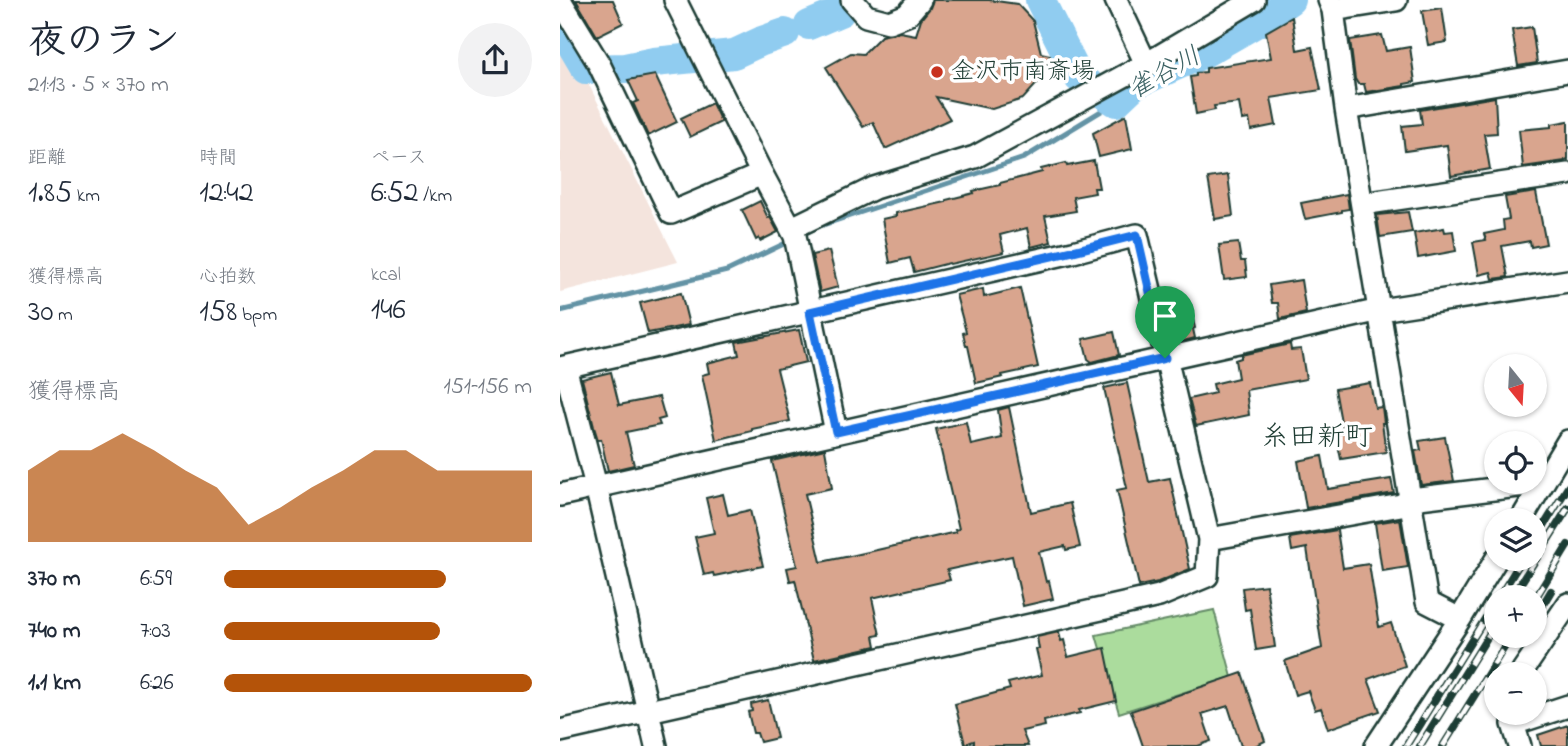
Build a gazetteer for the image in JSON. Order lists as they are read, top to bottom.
{
  "districts": ["糸田新町"],
  "water": ["雀谷川"],
  "places": ["金沢市南斎場"],
  "north": "bottom",
  "page": {
    "heading": ["夜のラン", "21:13 · 5 × 370 m"],
    "stats": [
      ["距離", "1.85 km"],
      ["時間", "12:42"],
      ["ペース", "6:52 /km"],
      ["獲得標高", "30 m"],
      ["心拍数", "158 bpm"],
      ["kcal", "146"]
    ],
    "map_buttons": ["+", "−"],
    "chart": ["獲得標高", "151–156 m"],
    "list": [
      {
        "name": "370 m",
        "note": "6:59"
      },
      {
        "name": "740 m",
        "note": "7:03"
      },
      {
        "name": "1.1 km",
        "note": "6:26"
      }
    ]
  }
}
